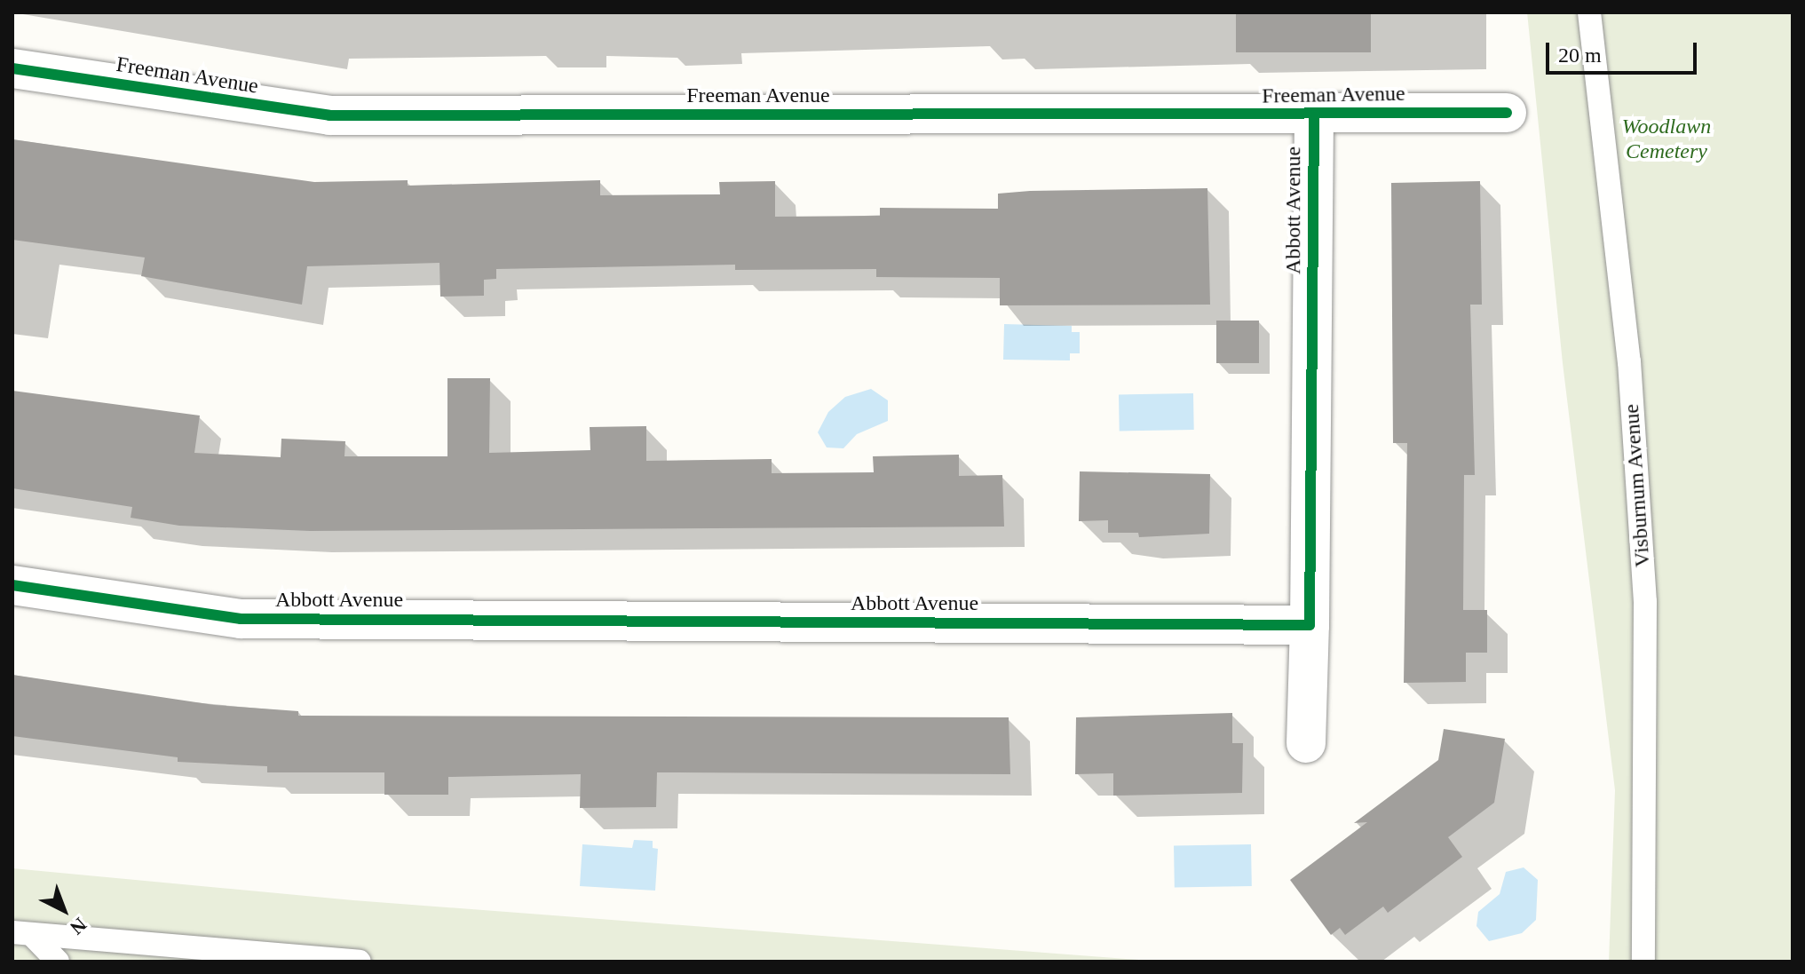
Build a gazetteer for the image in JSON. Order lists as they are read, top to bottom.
{
  "streets": {
    "street": ["Freeman Avenue", "Abbott Avenue"],
    "lane": ["Visburnum Avenue"]
  },
  "crossings": [
    ["Freeman Avenue", "Abbott Avenue"]
  ],
  "parks": ["Woodlawn Cemetery"],
  "scale_bar": "20 m",
  "north": "bottom right"
}
